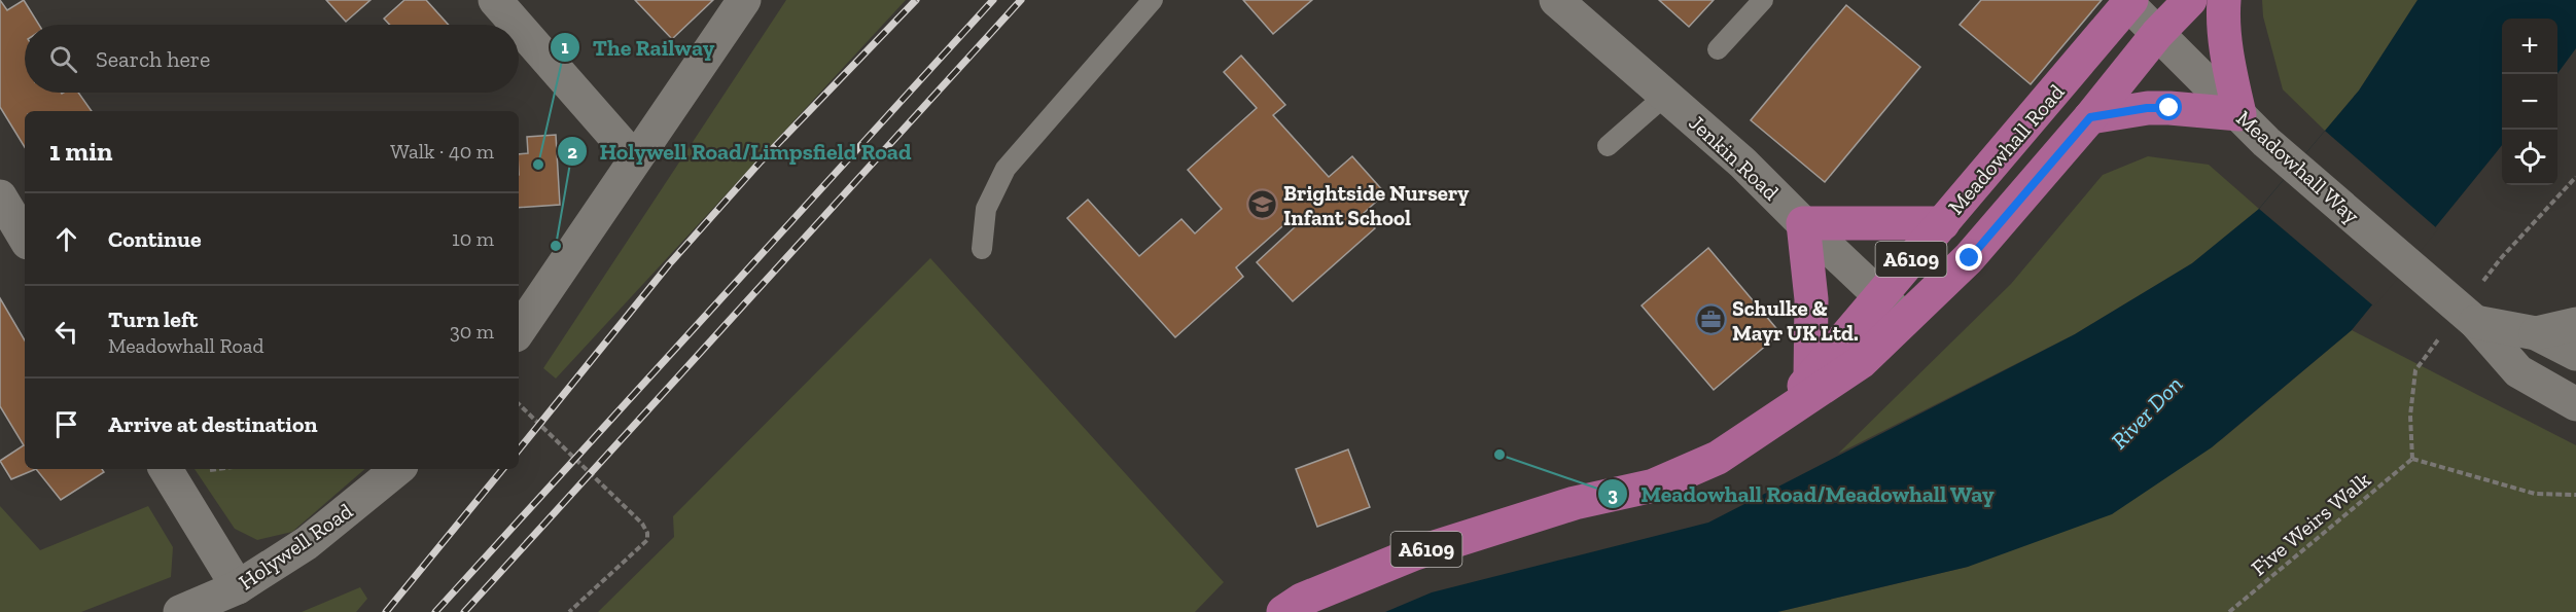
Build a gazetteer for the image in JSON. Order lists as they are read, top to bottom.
{
  "streets": {
    "main road": ["Meadowhall Road", "A6109"],
    "street": ["Jenkin Road", "Meadowhall Way", "Holywell Road"],
    "path": ["Five Weirs Walk"]
  },
  "crossings": [
    ["Meadowhall Road", "Jenkin Road"],
    ["Meadowhall Road", "Meadowhall Way"]
  ],
  "water": ["River Don"],
  "places": {
    "other": ["The Railway", "Holywell Road/Limpsfield Road", "Meadowhall Road/Meadowhall Way"],
    "school or university": ["Brightside Nursery Infant School"],
    "office": ["Schulke & Mayr UK Ltd."]
  },
  "page": {
    "map_buttons": ["+", "−"],
    "search": "Search here",
    "heading": ["1 min", "Walk · 40 m"],
    "list": [
      ["Continue", "10 m"],
      ["Turn left", "Meadowhall Road", "30 m"],
      "Arrive at destination"
    ]
  }
}
